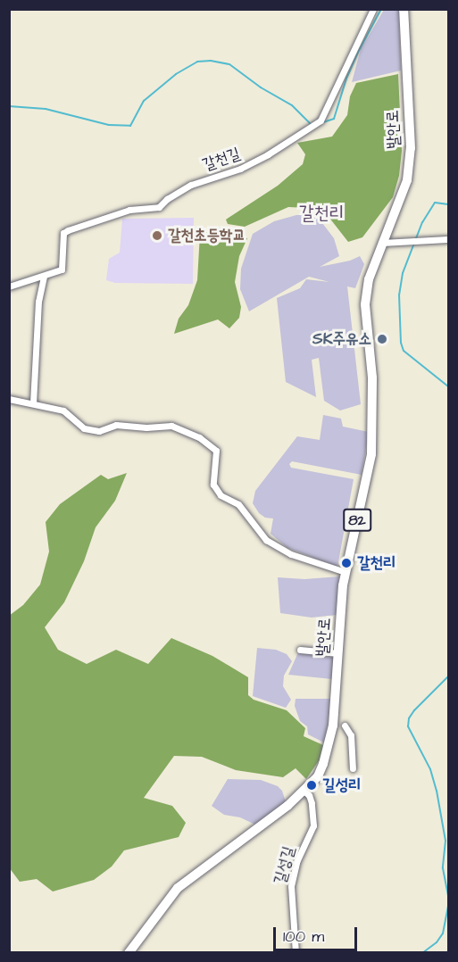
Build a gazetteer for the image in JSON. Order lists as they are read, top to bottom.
{
  "streets": {
    "main road": ["발안로", "82"],
    "street": ["갈천길", "길성길"]
  },
  "crossings": [
    ["발안로", "길성길"]
  ],
  "districts": ["갈천리"],
  "places": [
    "갈천초등학교",
    "SK주유소",
    "갈천리",
    "길성리"
  ],
  "scale_bar": "100 m"
}
